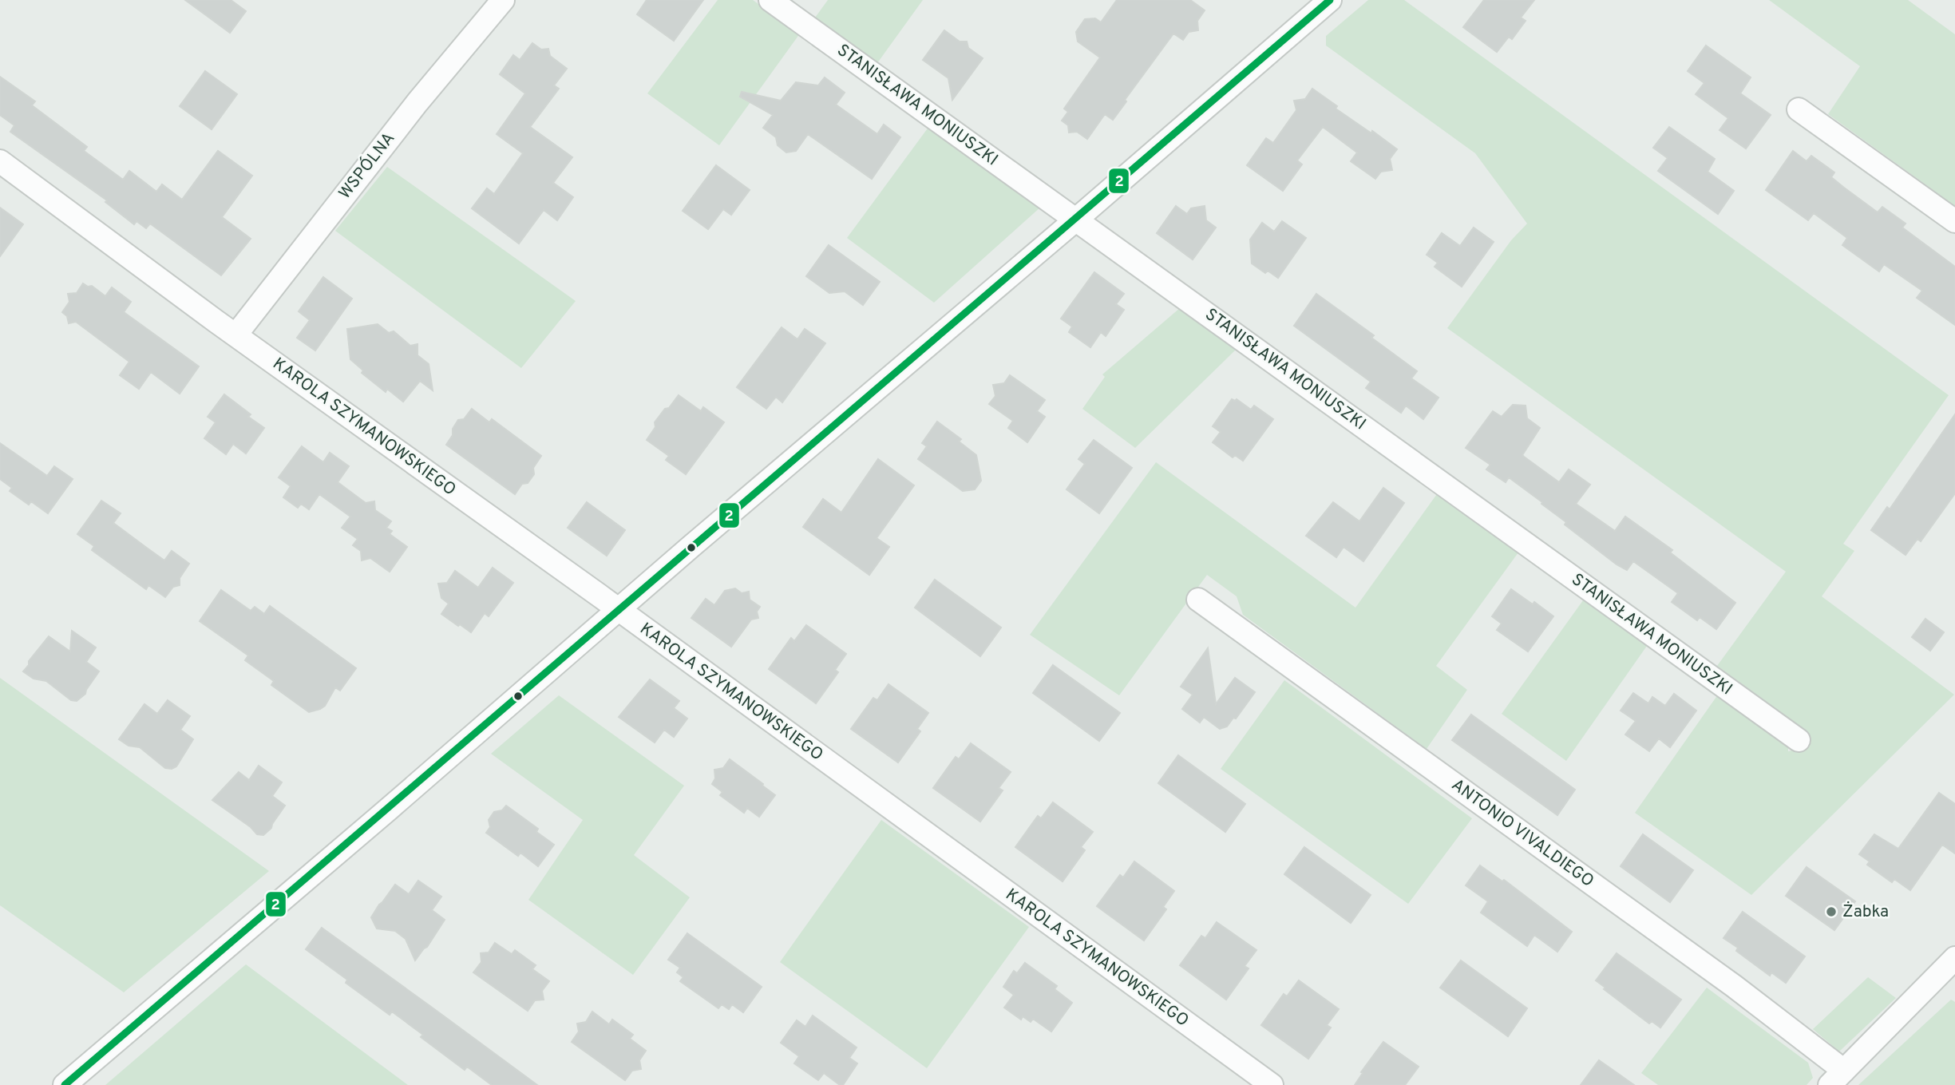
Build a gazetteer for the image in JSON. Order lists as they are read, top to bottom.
{
  "streets": {
    "street": [
      "STANISŁAWA MONIUSZKI",
      "WSPÓLNA",
      "KAROLA SZYMANOWSKIEGO",
      "ANTONIO VIVALDIEGO"
    ]
  },
  "crossings": [
    ["WSPÓLNA", "KAROLA SZYMANOWSKIEGO"]
  ],
  "places": ["Żabka"],
  "lines": ["transit line 2"]
}
